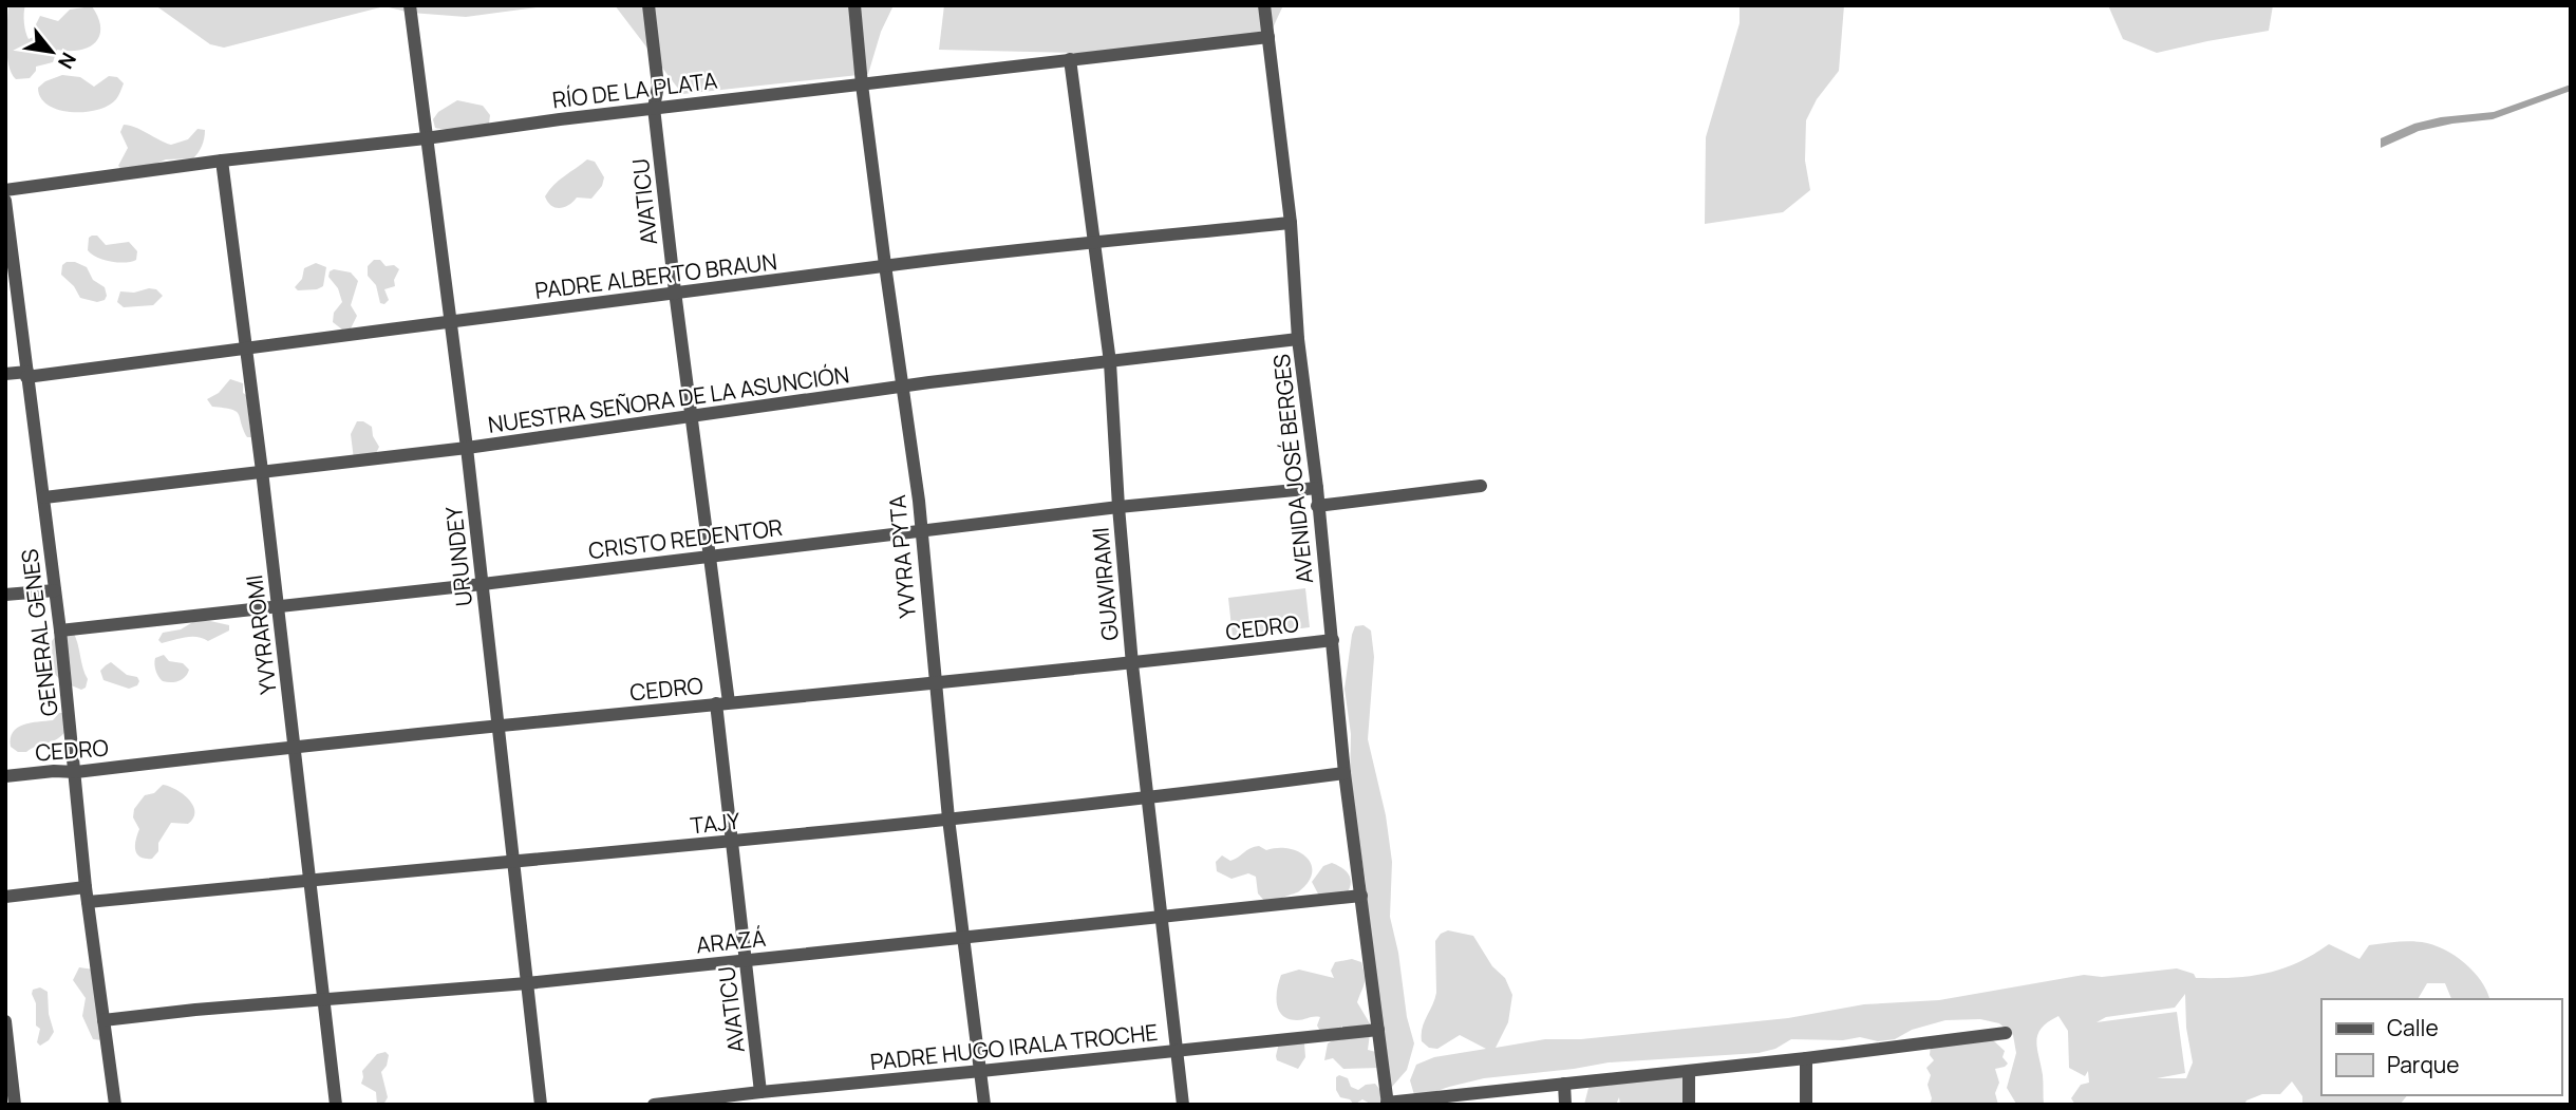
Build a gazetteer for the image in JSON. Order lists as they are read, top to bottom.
{
  "streets": {
    "street": [
      "RÍO DE LA PLATA",
      "AVATICU",
      "PADRE ALBERTO BRAUN",
      "NUESTRA SEÑORA DE LA ASUNCIÓN",
      "AVENIDA JOSÉ BERGES",
      "CRISTO REDENTOR",
      "URUNDEY",
      "YVYRA PYTA",
      "GUAVIRAMI",
      "CEDRO",
      "GENERAL GENES",
      "YVYRAROMI",
      "TAJY",
      "ARAZÁ",
      "PADRE HUGO IRALA TROCHE"
    ]
  },
  "crossings": [
    ["RÍO DE LA PLATA", "AVATICU"],
    ["RÍO DE LA PLATA", "AVENIDA JOSÉ BERGES"],
    ["RÍO DE LA PLATA", "URUNDEY"],
    ["RÍO DE LA PLATA", "YVYRA PYTA"],
    ["RÍO DE LA PLATA", "GUAVIRAMI"],
    ["RÍO DE LA PLATA", "YVYRAROMI"],
    ["AVATICU", "PADRE ALBERTO BRAUN"],
    ["AVATICU", "NUESTRA SEÑORA DE LA ASUNCIÓN"],
    ["AVATICU", "CRISTO REDENTOR"],
    ["AVATICU", "CEDRO"],
    ["AVATICU", "TAJY"],
    ["AVATICU", "ARAZÁ"],
    ["AVATICU", "PADRE HUGO IRALA TROCHE"],
    ["PADRE ALBERTO BRAUN", "AVENIDA JOSÉ BERGES"],
    ["PADRE ALBERTO BRAUN", "URUNDEY"],
    ["PADRE ALBERTO BRAUN", "YVYRA PYTA"],
    ["PADRE ALBERTO BRAUN", "GUAVIRAMI"],
    ["PADRE ALBERTO BRAUN", "GENERAL GENES"],
    ["PADRE ALBERTO BRAUN", "YVYRAROMI"],
    ["NUESTRA SEÑORA DE LA ASUNCIÓN", "AVENIDA JOSÉ BERGES"],
    ["NUESTRA SEÑORA DE LA ASUNCIÓN", "URUNDEY"],
    ["NUESTRA SEÑORA DE LA ASUNCIÓN", "YVYRA PYTA"],
    ["NUESTRA SEÑORA DE LA ASUNCIÓN", "GUAVIRAMI"],
    ["NUESTRA SEÑORA DE LA ASUNCIÓN", "GENERAL GENES"],
    ["NUESTRA SEÑORA DE LA ASUNCIÓN", "YVYRAROMI"],
    ["AVENIDA JOSÉ BERGES", "CRISTO REDENTOR"],
    ["AVENIDA JOSÉ BERGES", "CEDRO"],
    ["AVENIDA JOSÉ BERGES", "TAJY"],
    ["AVENIDA JOSÉ BERGES", "ARAZÁ"],
    ["AVENIDA JOSÉ BERGES", "PADRE HUGO IRALA TROCHE"],
    ["CRISTO REDENTOR", "URUNDEY"],
    ["CRISTO REDENTOR", "YVYRA PYTA"],
    ["CRISTO REDENTOR", "GUAVIRAMI"],
    ["CRISTO REDENTOR", "GENERAL GENES"],
    ["CRISTO REDENTOR", "YVYRAROMI"],
    ["URUNDEY", "CEDRO"],
    ["URUNDEY", "TAJY"],
    ["URUNDEY", "ARAZÁ"],
    ["YVYRA PYTA", "CEDRO"],
    ["YVYRA PYTA", "TAJY"],
    ["YVYRA PYTA", "ARAZÁ"],
    ["YVYRA PYTA", "PADRE HUGO IRALA TROCHE"],
    ["GUAVIRAMI", "CEDRO"],
    ["GUAVIRAMI", "TAJY"],
    ["GUAVIRAMI", "ARAZÁ"],
    ["GUAVIRAMI", "PADRE HUGO IRALA TROCHE"],
    ["CEDRO", "GENERAL GENES"],
    ["CEDRO", "YVYRAROMI"],
    ["GENERAL GENES", "TAJY"],
    ["GENERAL GENES", "ARAZÁ"],
    ["YVYRAROMI", "TAJY"],
    ["YVYRAROMI", "ARAZÁ"]
  ],
  "legend": ["Calle", "Parque"],
  "north": "bottom right"
}
